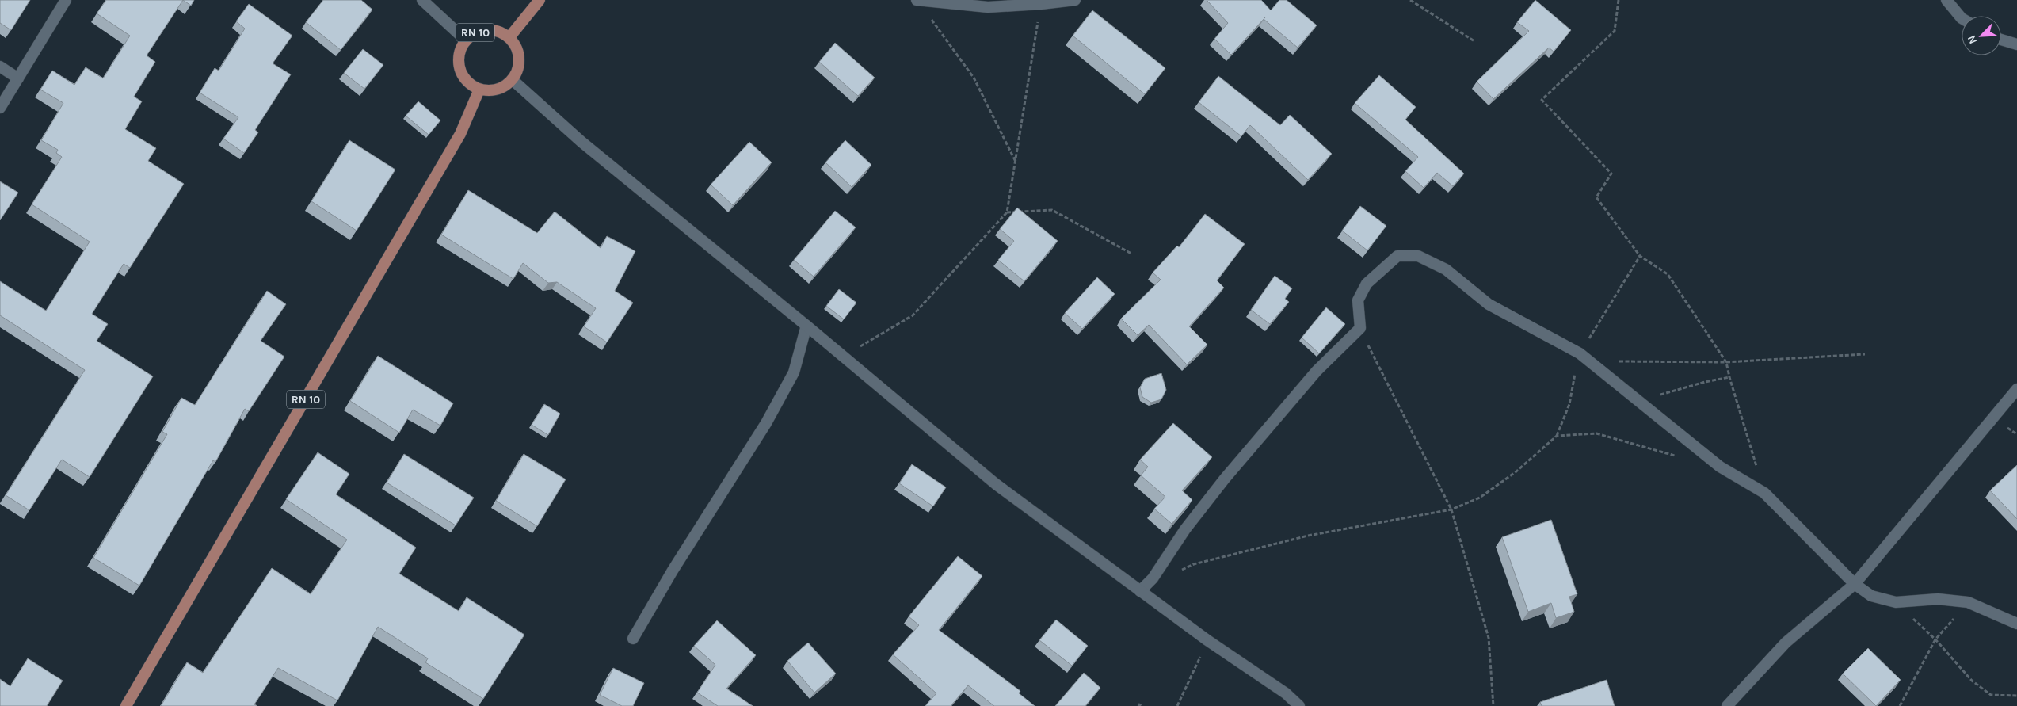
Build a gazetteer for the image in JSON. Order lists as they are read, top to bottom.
{
  "streets": {
    "main road": ["RN 10"]
  },
  "north": "bottom left"
}
